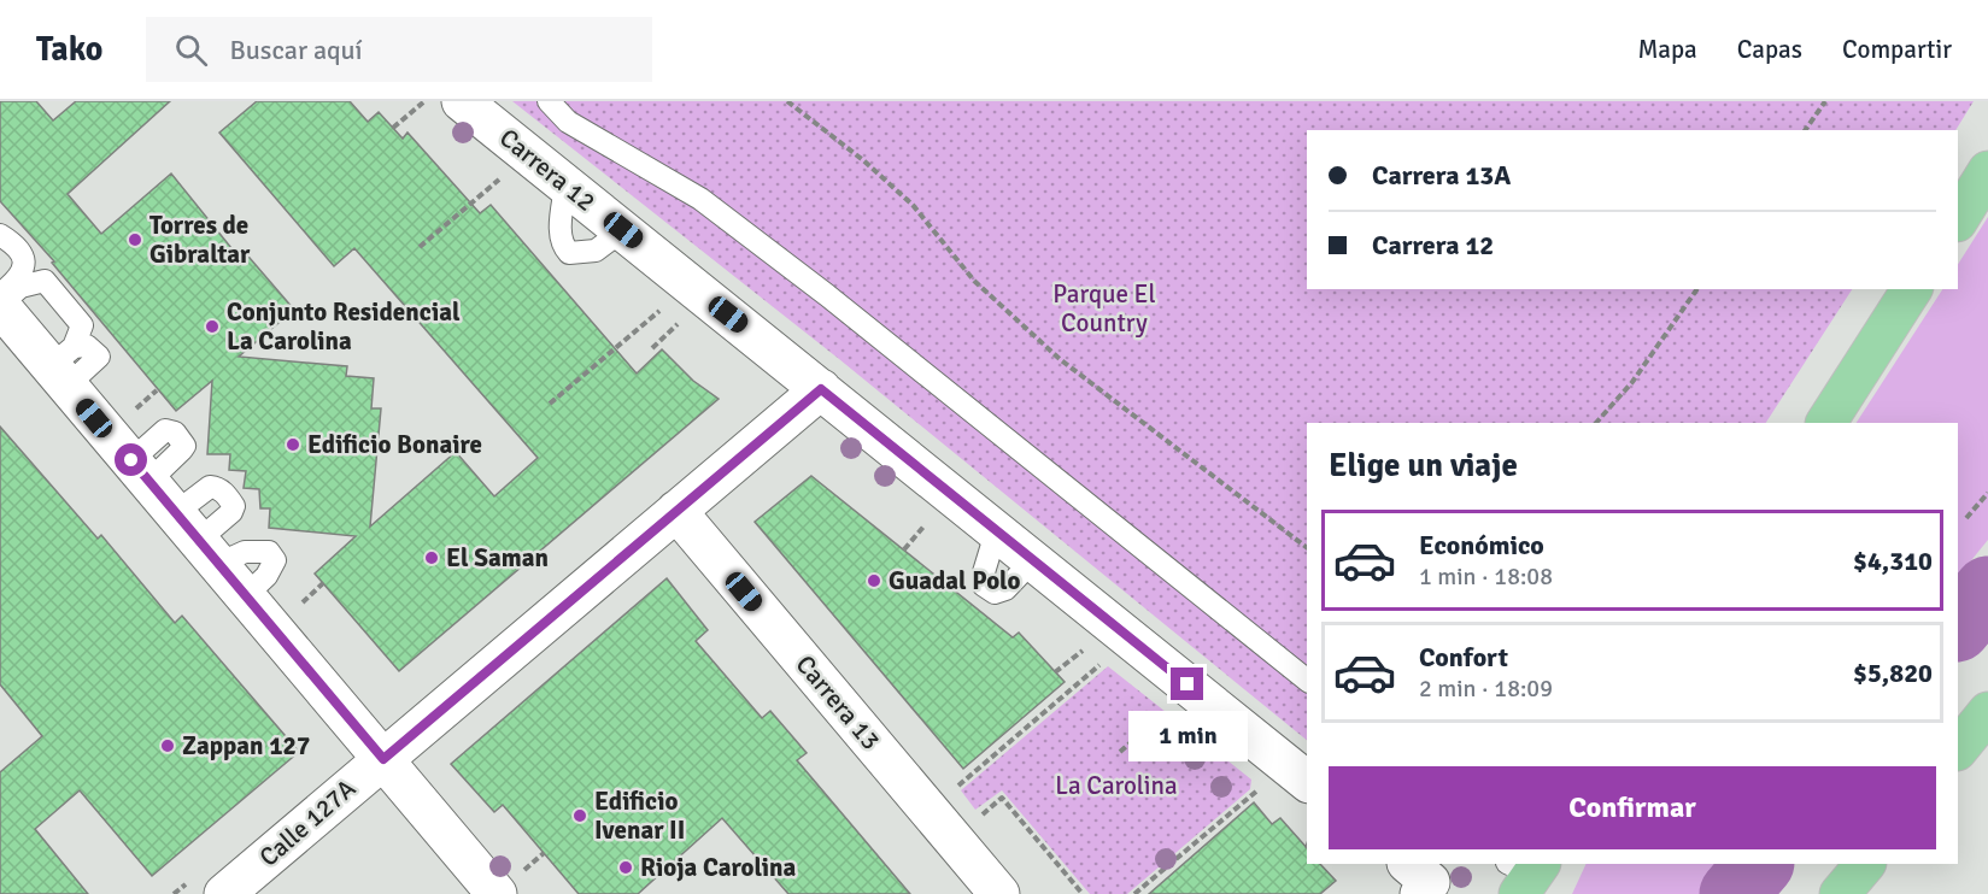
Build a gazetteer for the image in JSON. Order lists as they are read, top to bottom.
{
  "streets": {
    "street": ["Carrera 12", "Carrera 13", "Calle 127A"]
  },
  "crossings": [
    ["Carrera 12", "Calle 127A"],
    ["Carrera 13", "Calle 127A"]
  ],
  "parks": ["Parque El Country", "La Carolina"],
  "places": [
    "Torres de Gibraltar",
    "Conjunto Residencial La Carolina",
    "Edificio Bonaire",
    "El Saman",
    "Guadal Polo",
    "Zappan 127",
    "Edificio Ivenar II",
    "Rioja Carolina"
  ],
  "page": {
    "header": "Tako",
    "search": "Buscar aquí",
    "nav": ["Mapa", "Capas", "Compartir"],
    "banner": ["Carrera 13A", "Carrera 12"],
    "heading": "Elige un viaje",
    "list": [
      {
        "name": "Económico",
        "note": "1 min · 18:08",
        "value": "$4,310"
      },
      {
        "name": "Confort",
        "note": "2 min · 18:09",
        "value": "$5,820"
      }
    ],
    "bubble": "1 min",
    "buttons": "Confirmar"
  }
}
